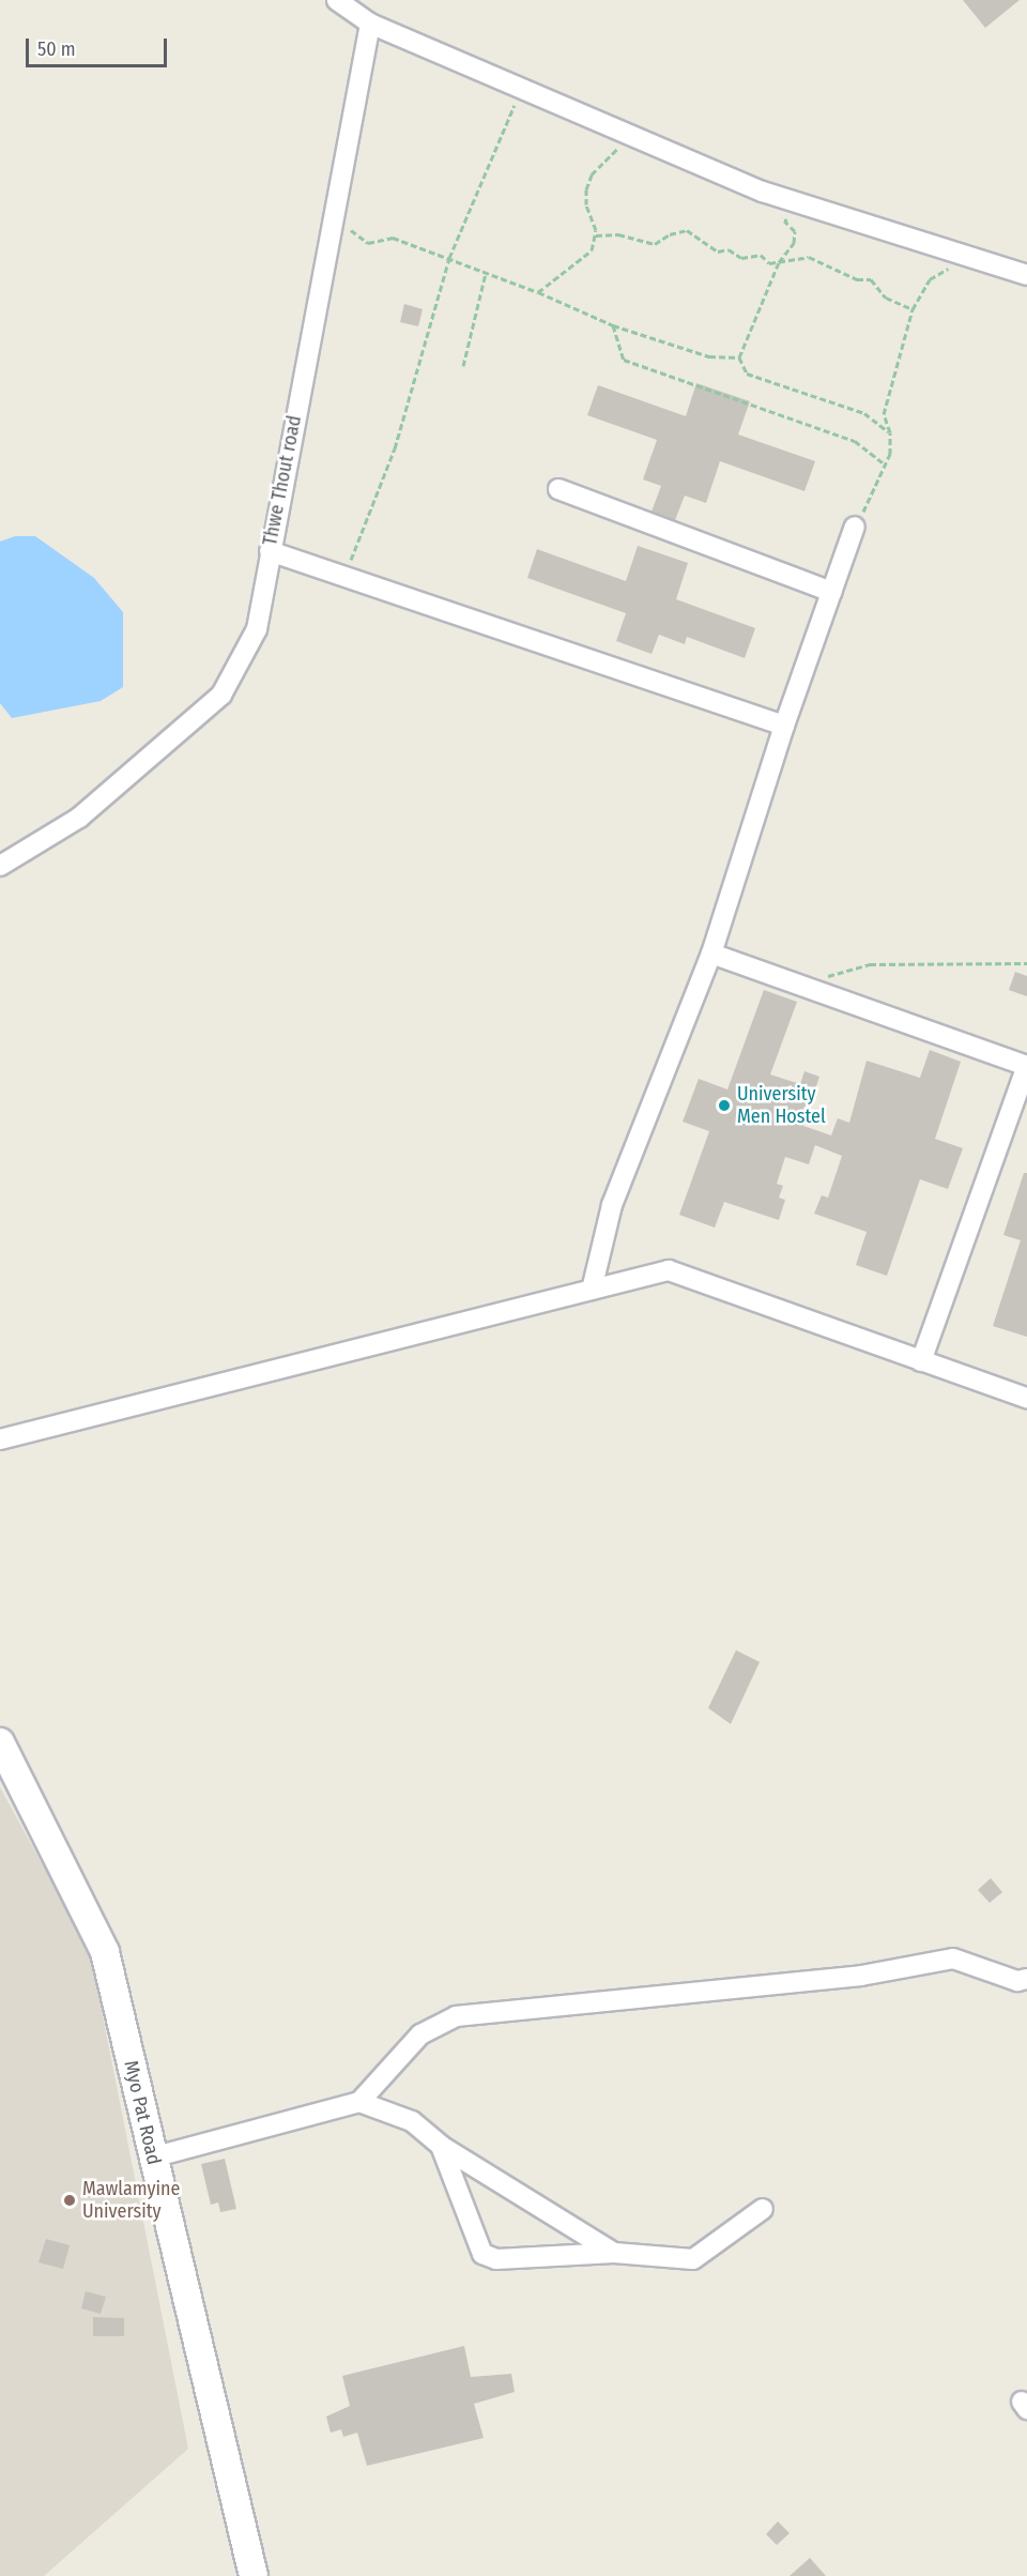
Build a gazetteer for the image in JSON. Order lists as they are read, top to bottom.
{
  "streets": {
    "main road": ["Myo Pat Road"],
    "street": ["Thwe Thout road"]
  },
  "places": ["University Men Hostel", "Mawlamyine University"],
  "scale_bar": "50 m"
}
